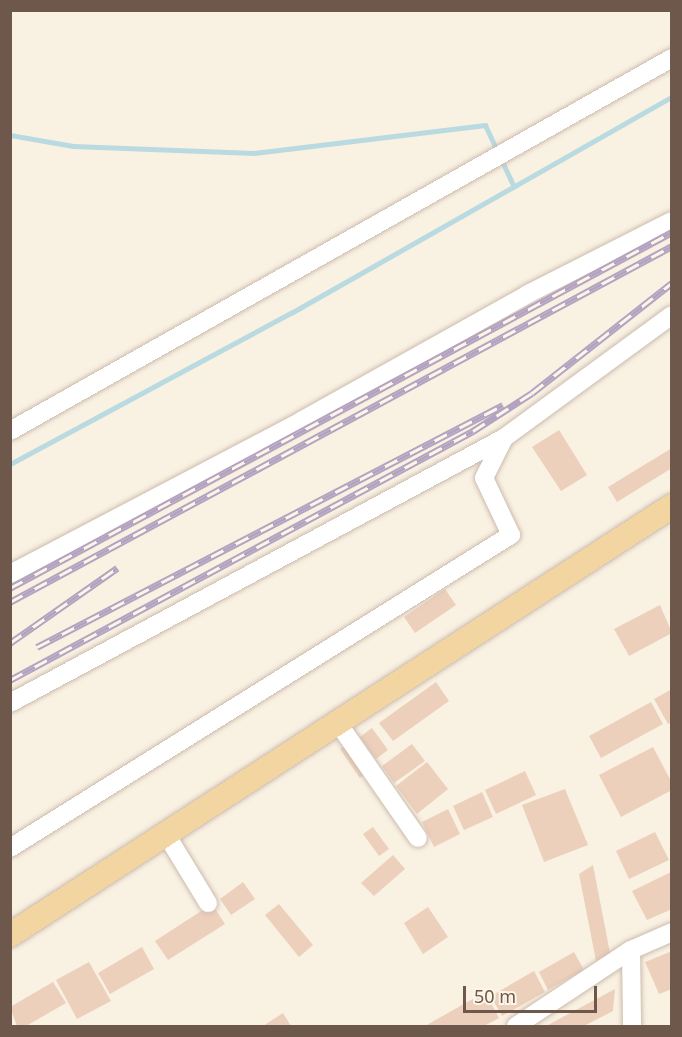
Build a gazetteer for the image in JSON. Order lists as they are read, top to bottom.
{
  "scale_bar": "50 m"
}
